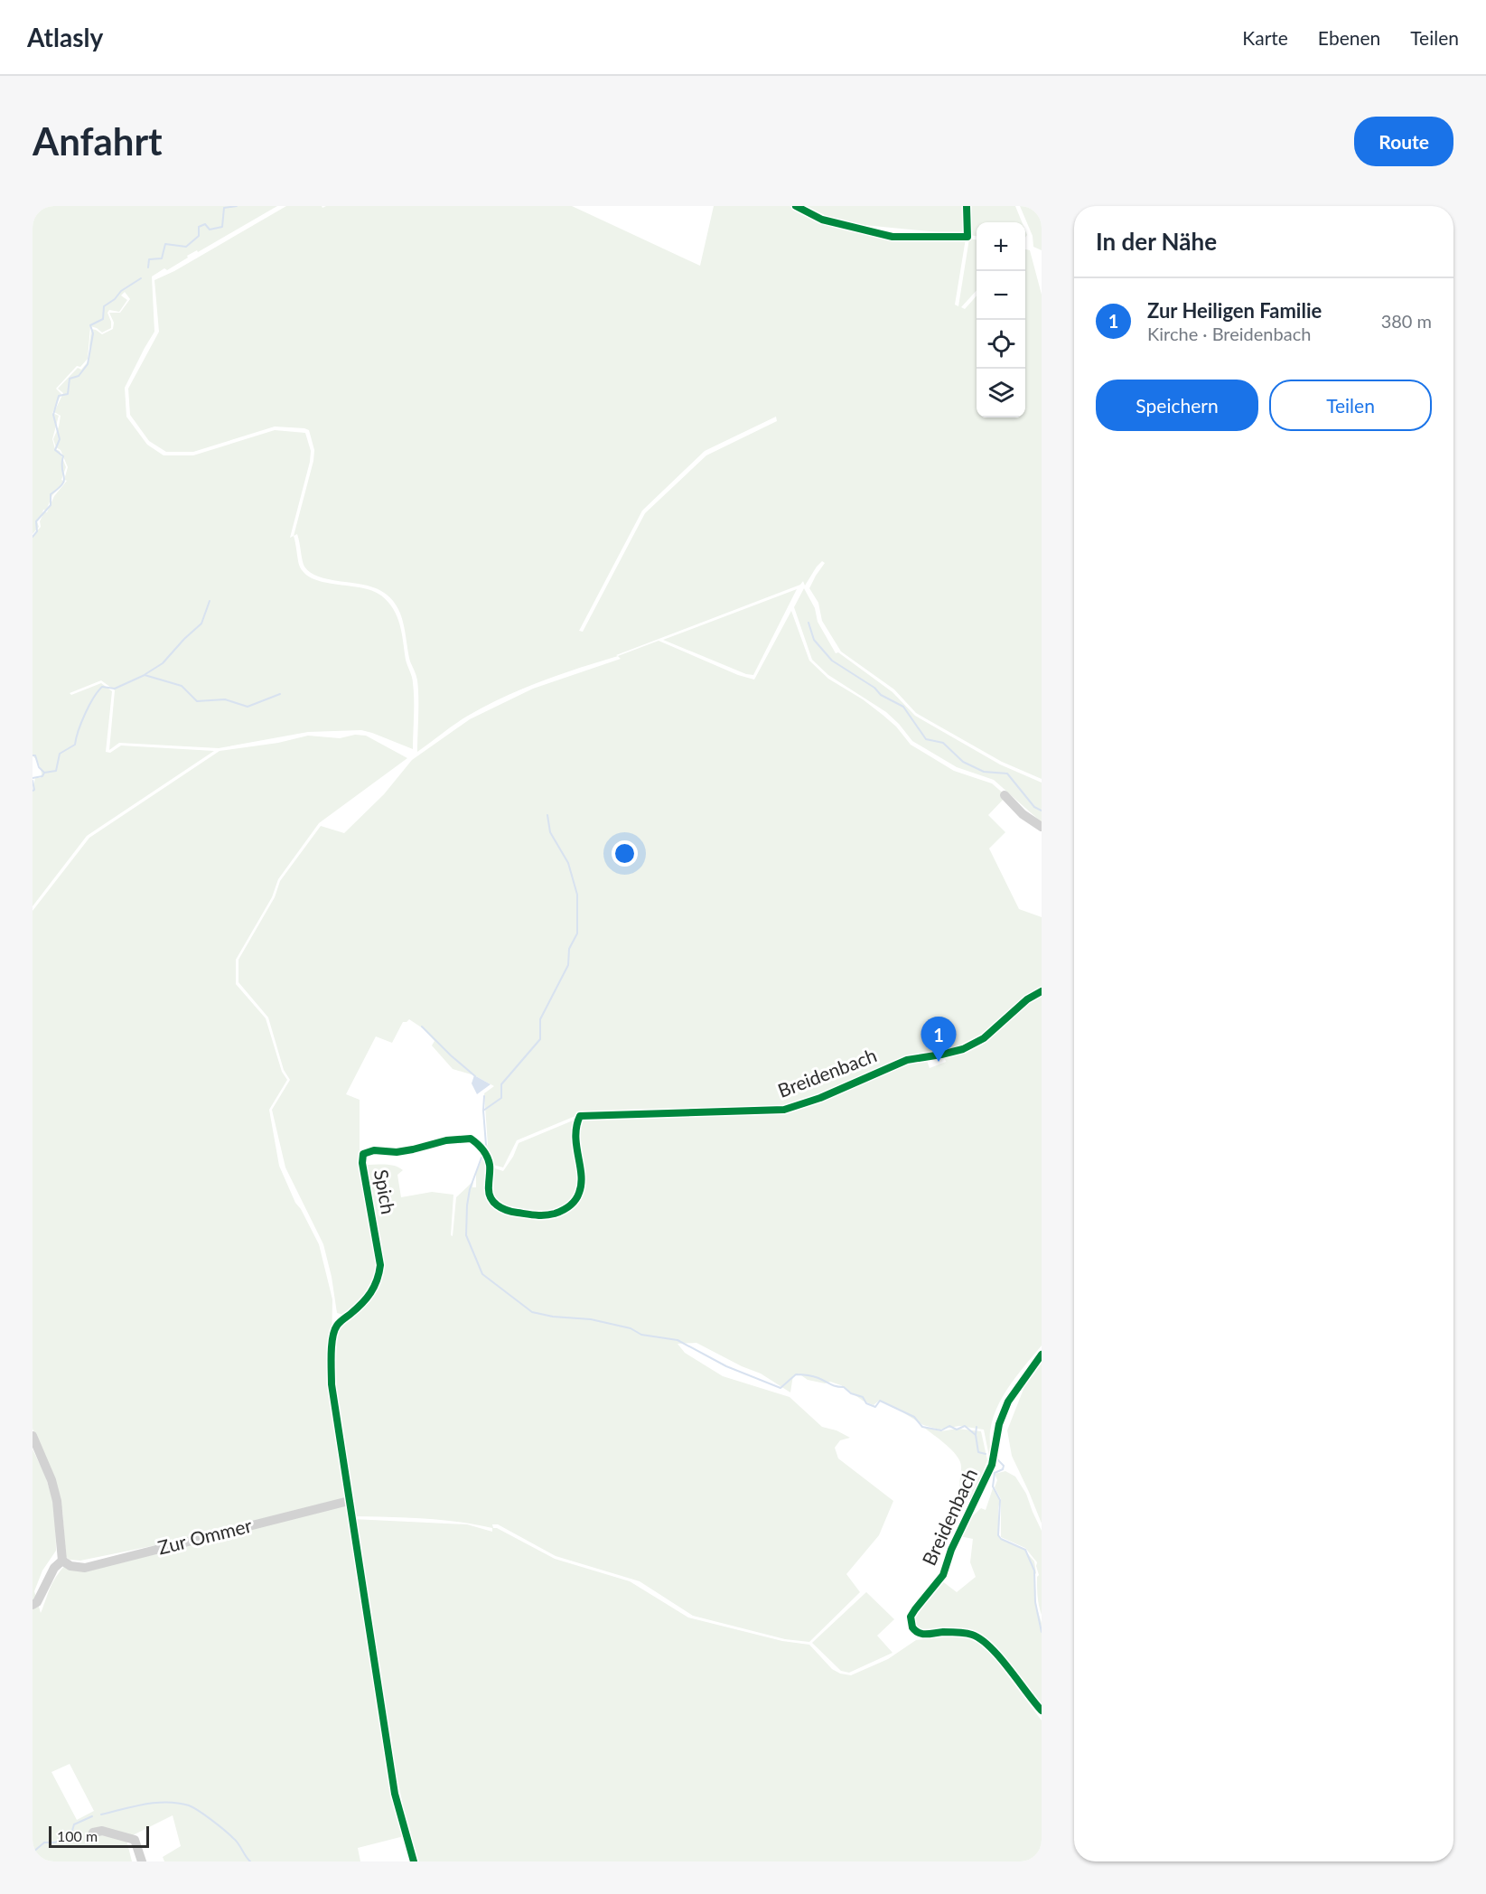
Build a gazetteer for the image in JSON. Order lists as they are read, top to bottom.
{
  "streets": {
    "street": ["Breidenbach", "Spich", "Zur Ommer"]
  },
  "crossings": [
    ["Breidenbach", "Spich"],
    ["Spich", "Zur Ommer"]
  ],
  "scale_bar": "100 m",
  "page": {
    "header": "Atlasly",
    "nav": ["Karte", "Ebenen", "Teilen"],
    "buttons": [
      "Route",
      ["Speichern", "Teilen"]
    ],
    "title": "Anfahrt",
    "heading": "In der Nähe",
    "map_buttons": ["+", "−"],
    "list": [
      {
        "mark": "1",
        "name": "Zur Heiligen Familie",
        "note": "Kirche · Breidenbach",
        "value": "380 m"
      }
    ],
    "pins": "1",
    "scale": "100 m"
  }
}
